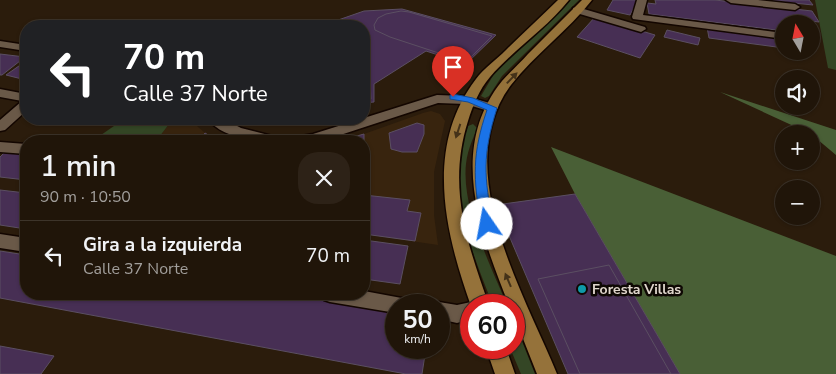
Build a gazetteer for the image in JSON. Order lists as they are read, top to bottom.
{
  "places": ["Foresta Villas"],
  "north": "top",
  "page": {
    "map_buttons": ["+", "−"],
    "turn": ["70 m", "Calle 37 Norte"],
    "heading": ["1 min", "90 m · 10:50"],
    "list": [
      {
        "name": "Gira a la izquierda",
        "note": "Calle 37 Norte",
        "value": "70 m"
      }
    ],
    "speed": "50 km/h",
    "limit": "60"
  }
}
